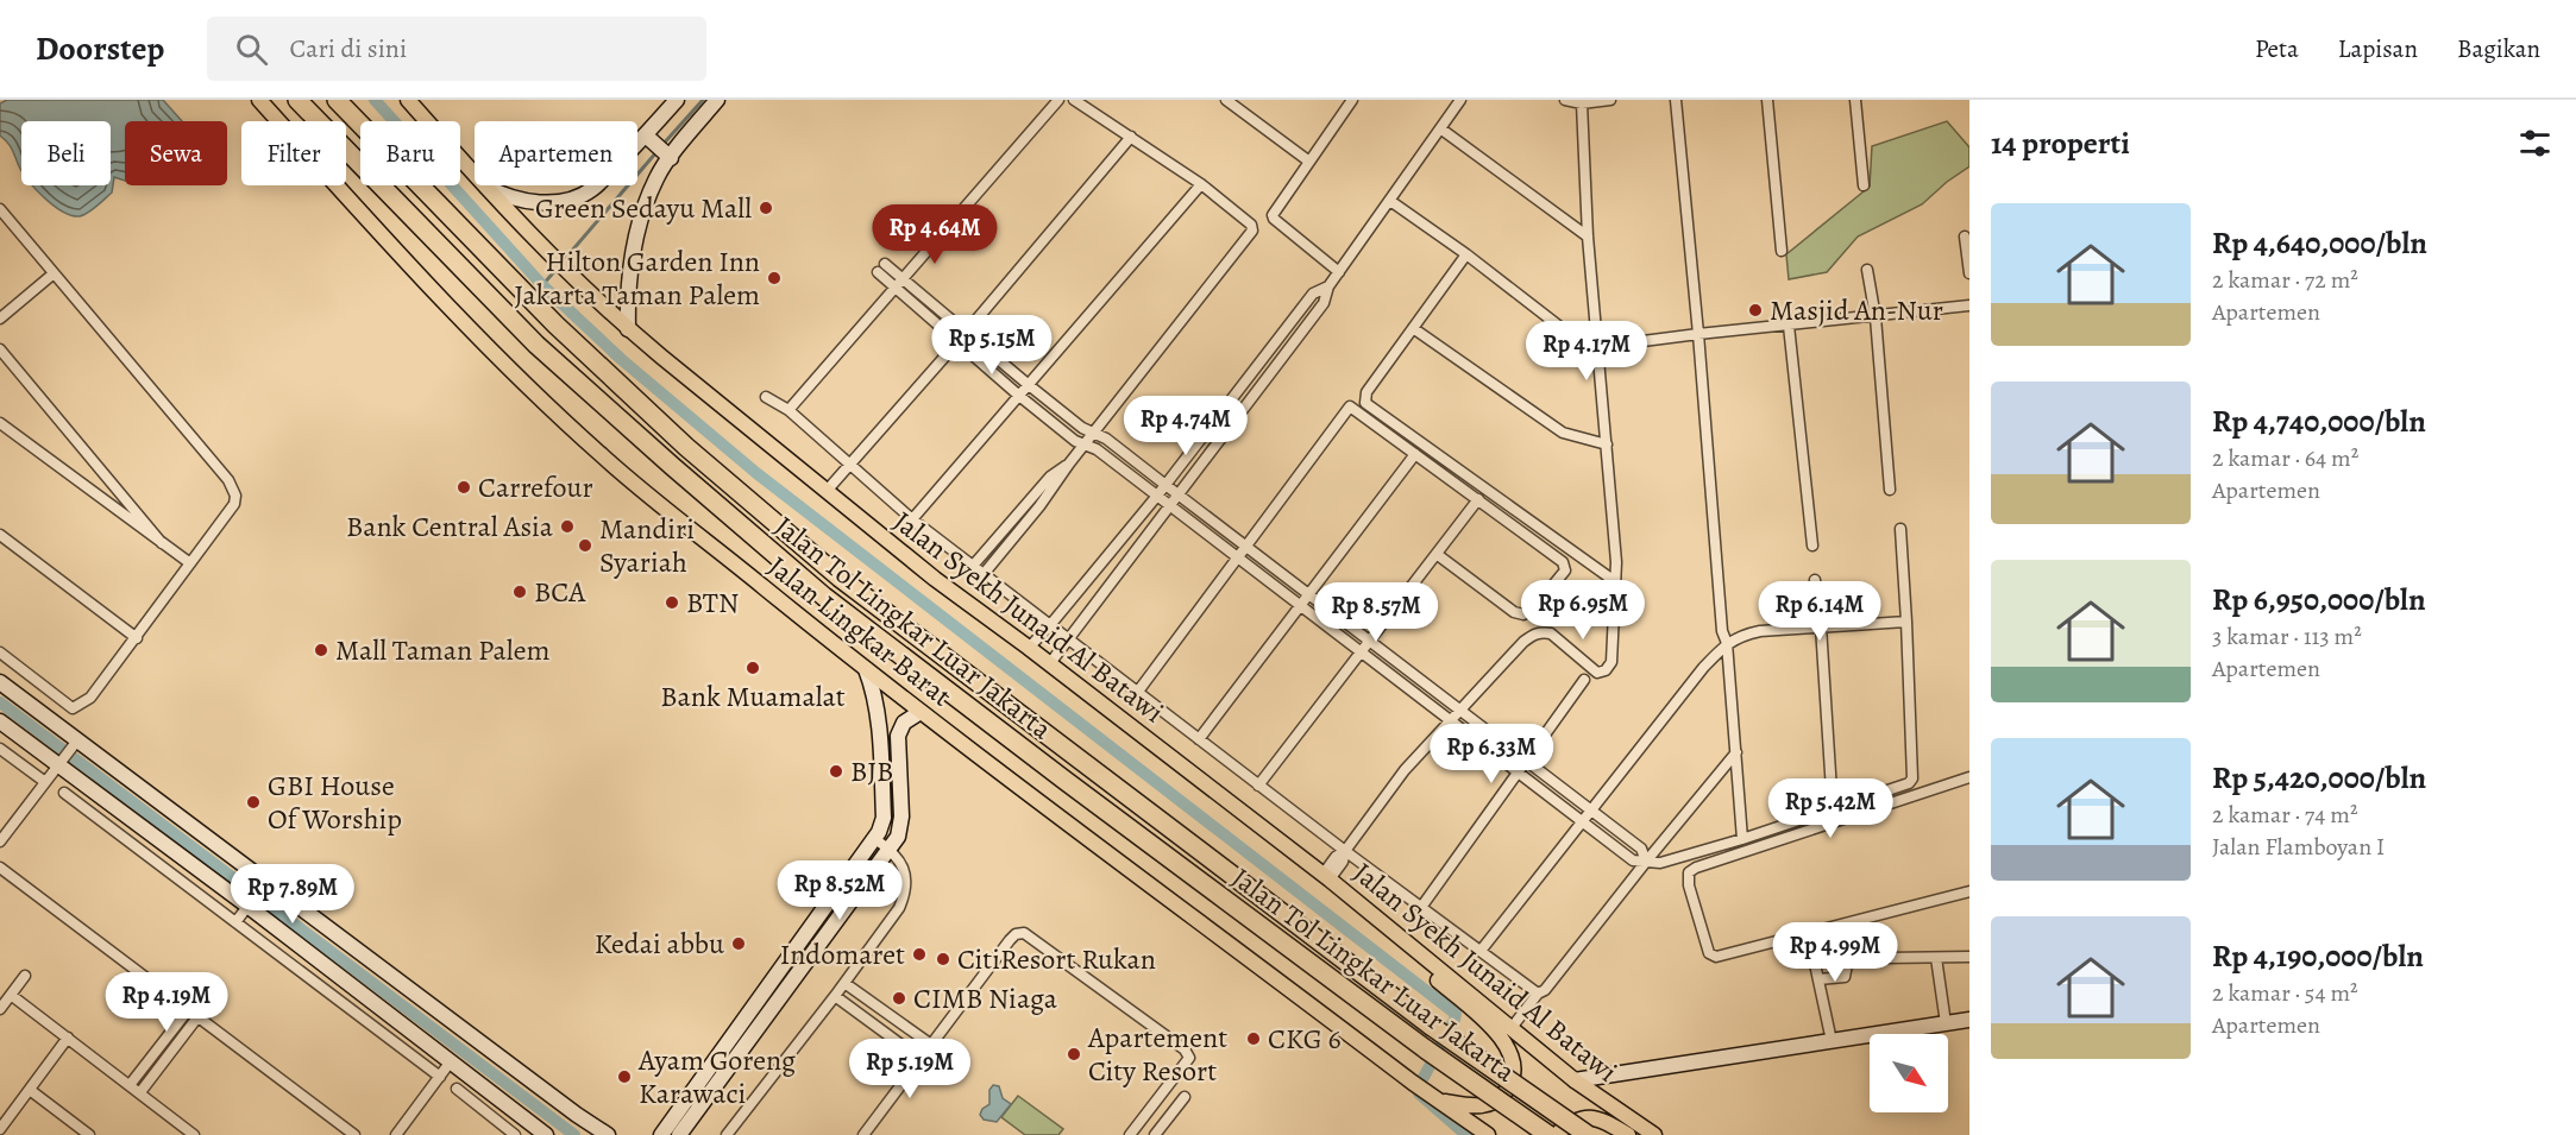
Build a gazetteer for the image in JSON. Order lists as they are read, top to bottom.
{
  "streets": {
    "highway": ["Jalan Tol Lingkar Luar Jakarta"],
    "main road": ["Jalan Syekh Junaid Al Batawi", "Jalan Lingkar Barat"]
  },
  "places": [
    "Green Sedayu Mall",
    "Hilton Garden Inn Jakarta Taman Palem",
    "Masjid An-Nur",
    "Carrefour",
    "Bank Central Asia",
    "Mandiri Syariah",
    "BCA",
    "BTN",
    "Mall Taman Palem",
    "Bank Muamalat",
    "BJB",
    "GBI House Of Worship",
    "Kedai abbu",
    "Indomaret",
    "CitiResort Rukan",
    "CIMB Niaga",
    "CKG 6",
    "Apartement City Resort",
    "Ayam Goreng Karawaci"
  ],
  "north": "bottom right",
  "page": {
    "header": "Doorstep",
    "search": "Cari di sini",
    "nav": ["Peta", "Lapisan", "Bagikan"],
    "heading": "14 properti",
    "chip": [
      "Beli",
      "Sewa",
      "Filter",
      "Baru",
      "Apartemen"
    ],
    "list": [
      {
        "name": "Rp 4,640,000/bln",
        "note": "2 kamar · 72 m² · Apartemen"
      },
      {
        "name": "Rp 4,740,000/bln",
        "note": "2 kamar · 64 m² · Apartemen"
      },
      {
        "name": "Rp 6,950,000/bln",
        "note": "3 kamar · 113 m² · Apartemen"
      },
      {
        "name": "Rp 5,420,000/bln",
        "note": "2 kamar · 74 m² · Jalan Flamboyan I"
      },
      {
        "name": "Rp 4,190,000/bln",
        "note": "2 kamar · 54 m² · Apartemen"
      }
    ],
    "price": [
      "Rp 4.64M",
      "Rp 5.15M",
      "Rp 4.17M",
      "Rp 4.74M",
      "Rp 6.95M",
      "Rp 6.14M",
      "Rp 8.57M",
      "Rp 6.33M",
      "Rp 5.42M",
      "Rp 8.52M",
      "Rp 7.89M",
      "Rp 4.99M",
      "Rp 4.19M",
      "Rp 5.19M"
    ]
  }
}
